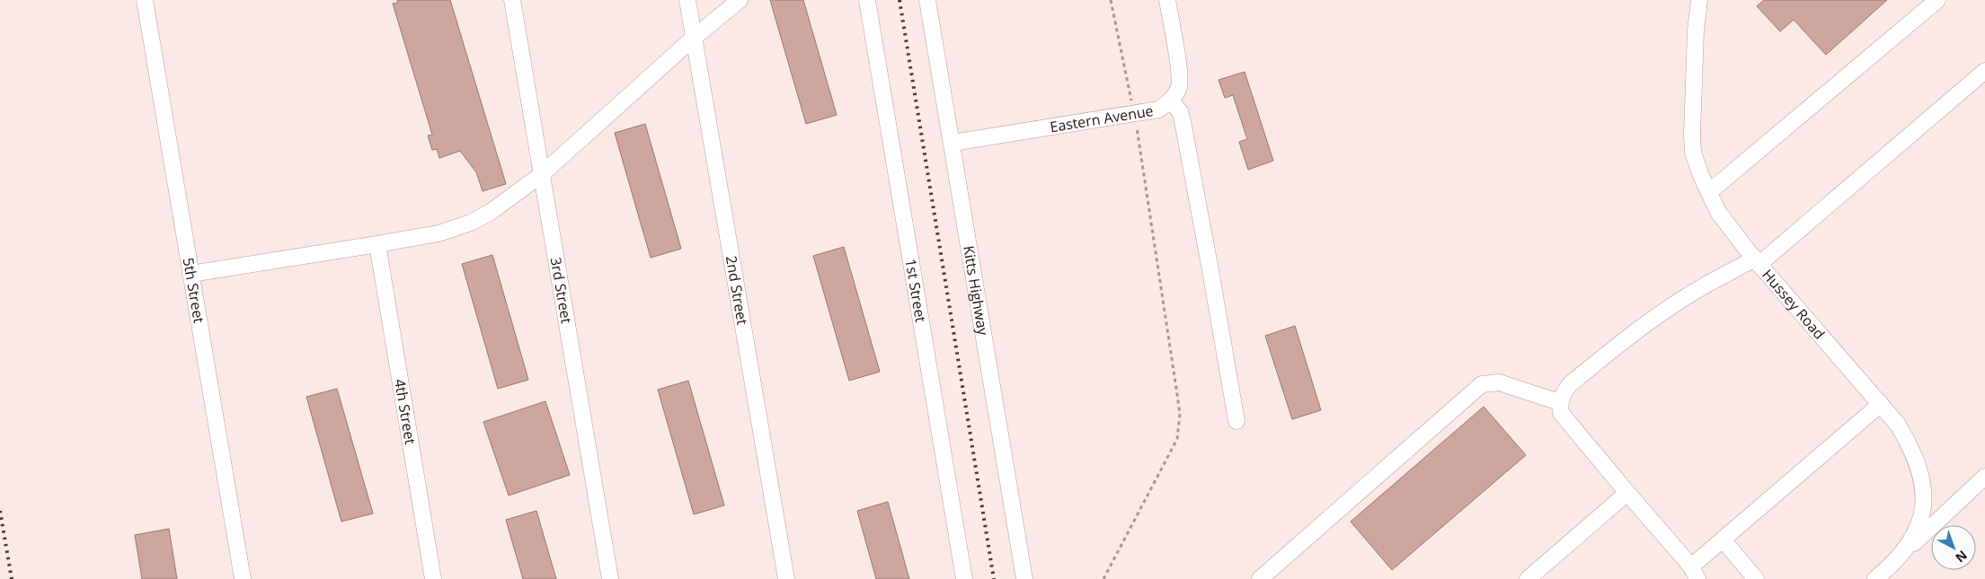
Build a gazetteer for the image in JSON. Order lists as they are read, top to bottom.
{
  "streets": {
    "street": [
      "Eastern Avenue",
      "2nd Street",
      "1st Street",
      "Kitts Highway",
      "5th Street",
      "3rd Street",
      "Hussey Road",
      "4th Street"
    ]
  },
  "crossings": [
    ["Eastern Avenue", "Kitts Highway"]
  ],
  "north": "bottom right"
}
